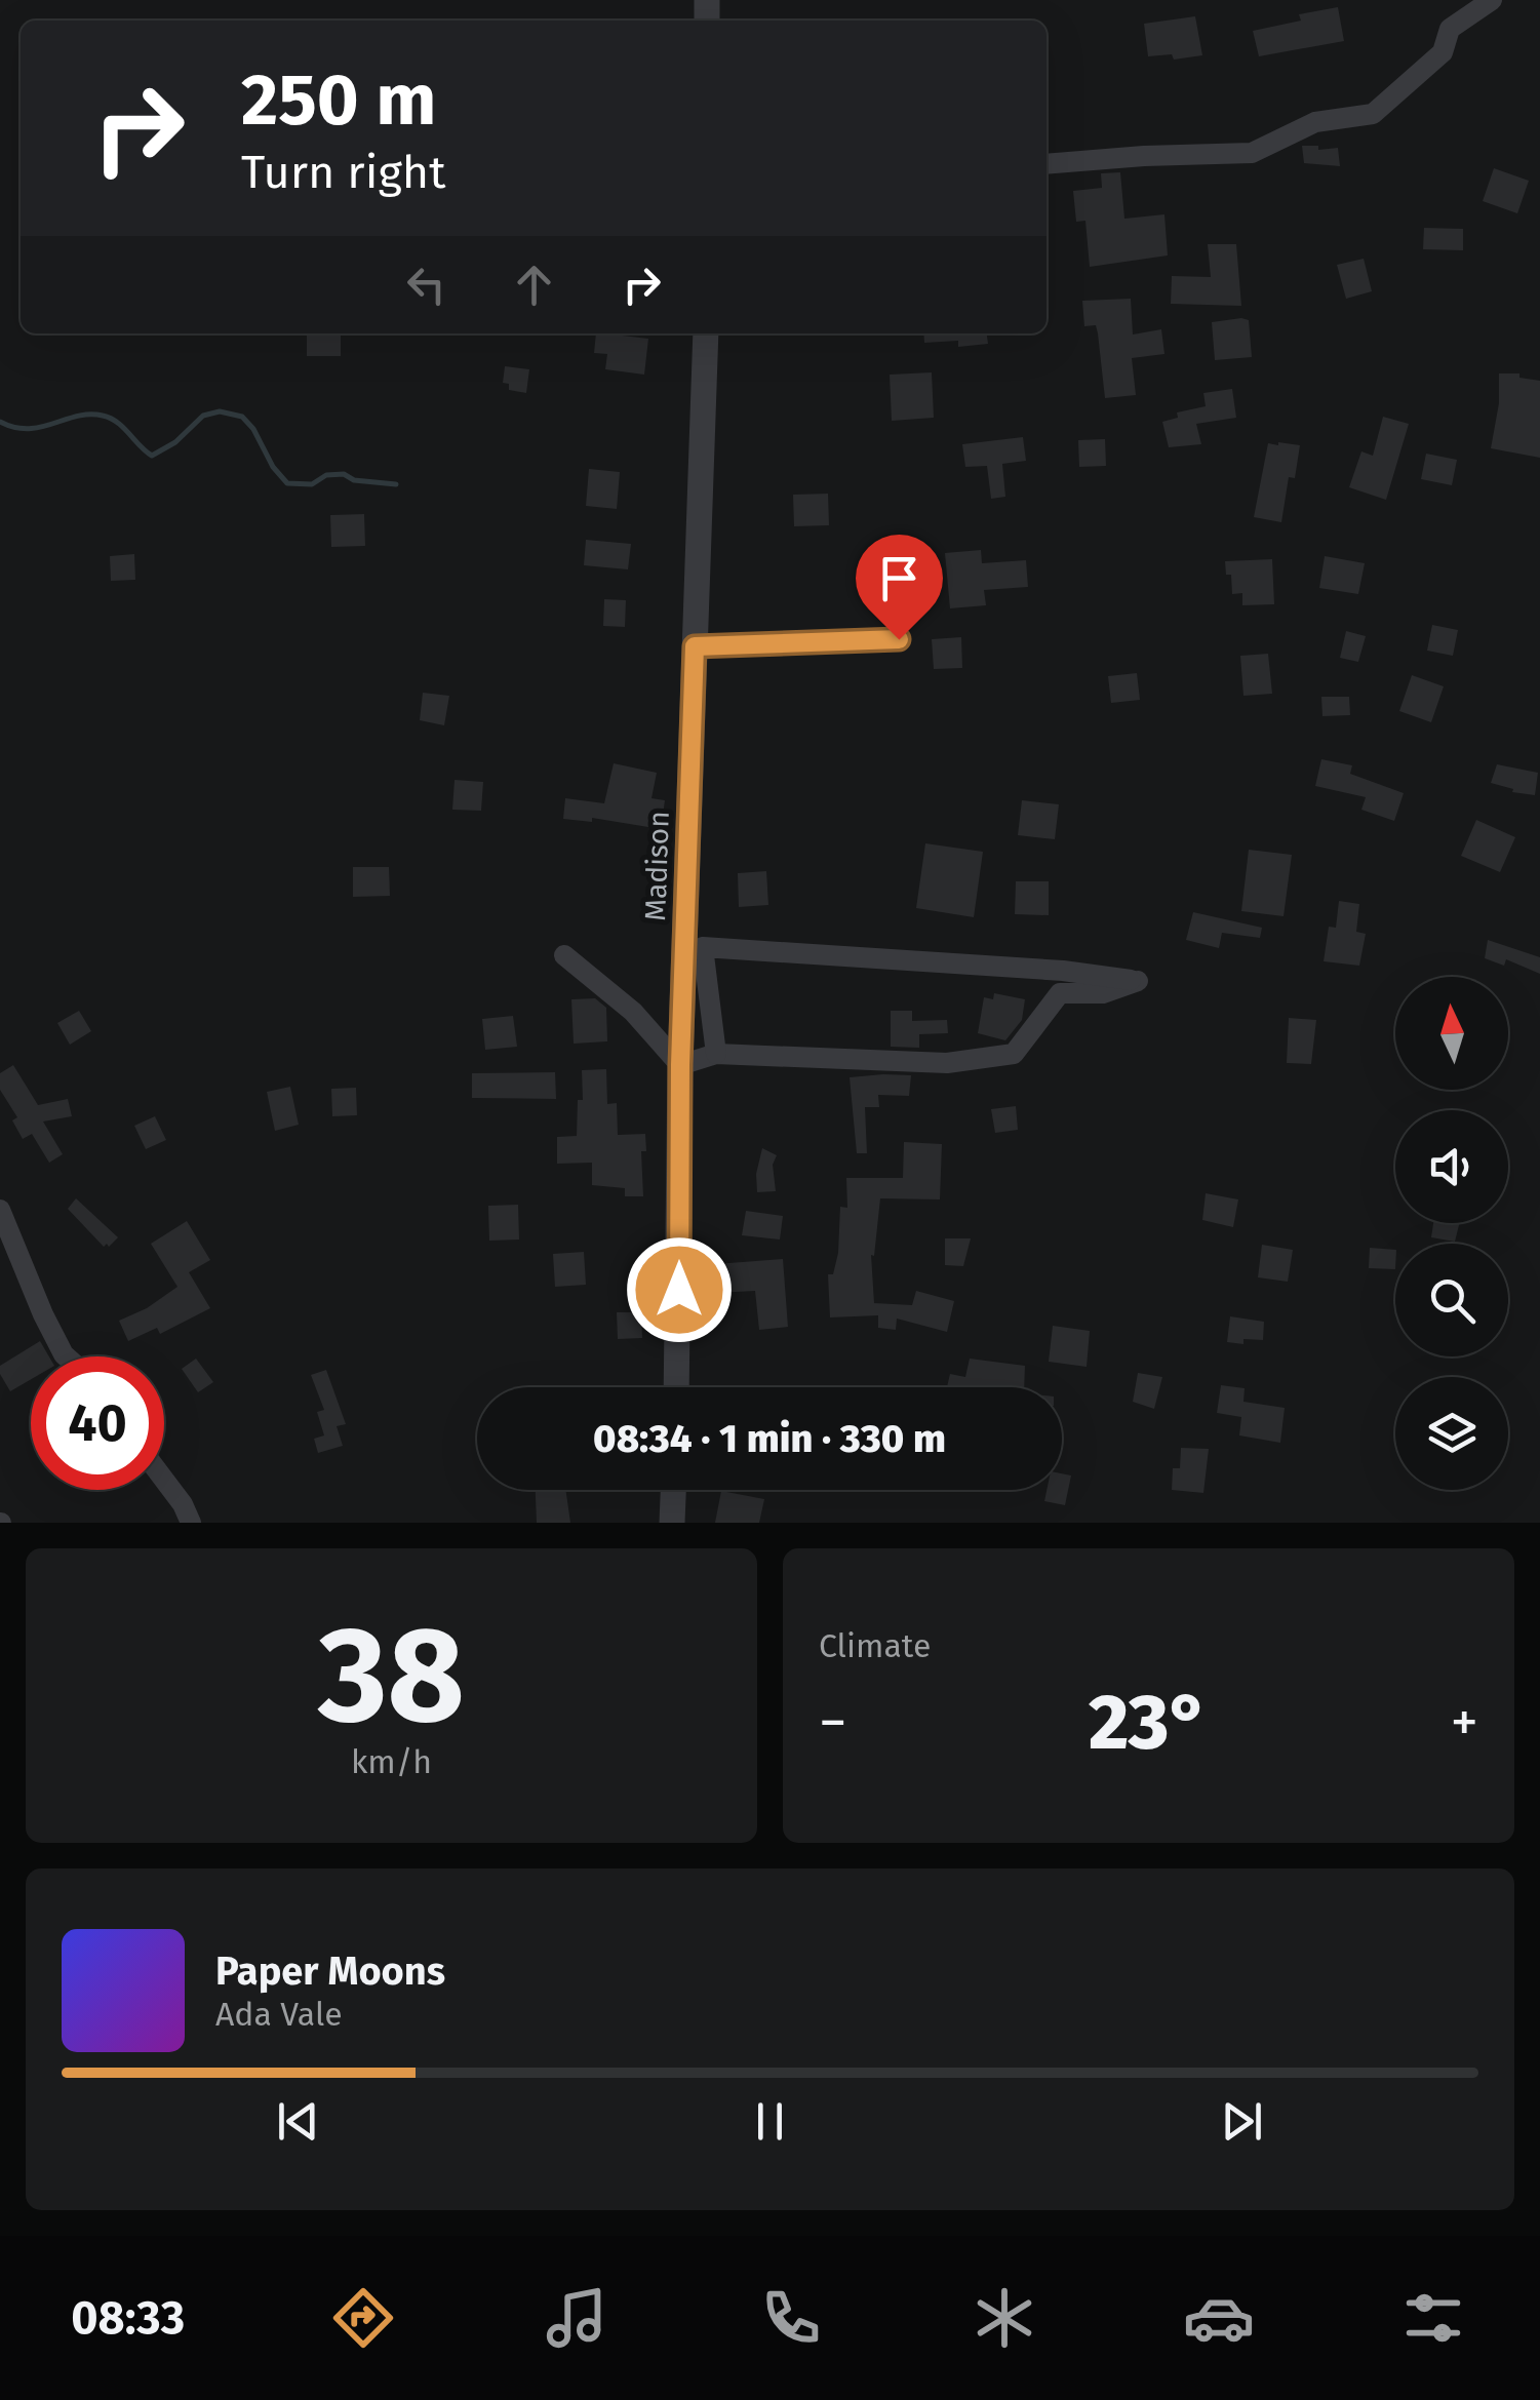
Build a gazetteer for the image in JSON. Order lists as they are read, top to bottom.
{
  "streets": {
    "street": ["Madison"]
  },
  "north": "top",
  "page": {
    "turn": ["250 m", "Turn right"],
    "limit": "40",
    "trip": "08:34 · 1 min · 330 m",
    "tile": [
      ["38", "km/h"],
      "Climate"
    ],
    "heat": ["−", "23°", "+"],
    "song": ["Paper Moons", "Ada Vale"],
    "tabs": "08:33"
  }
}
